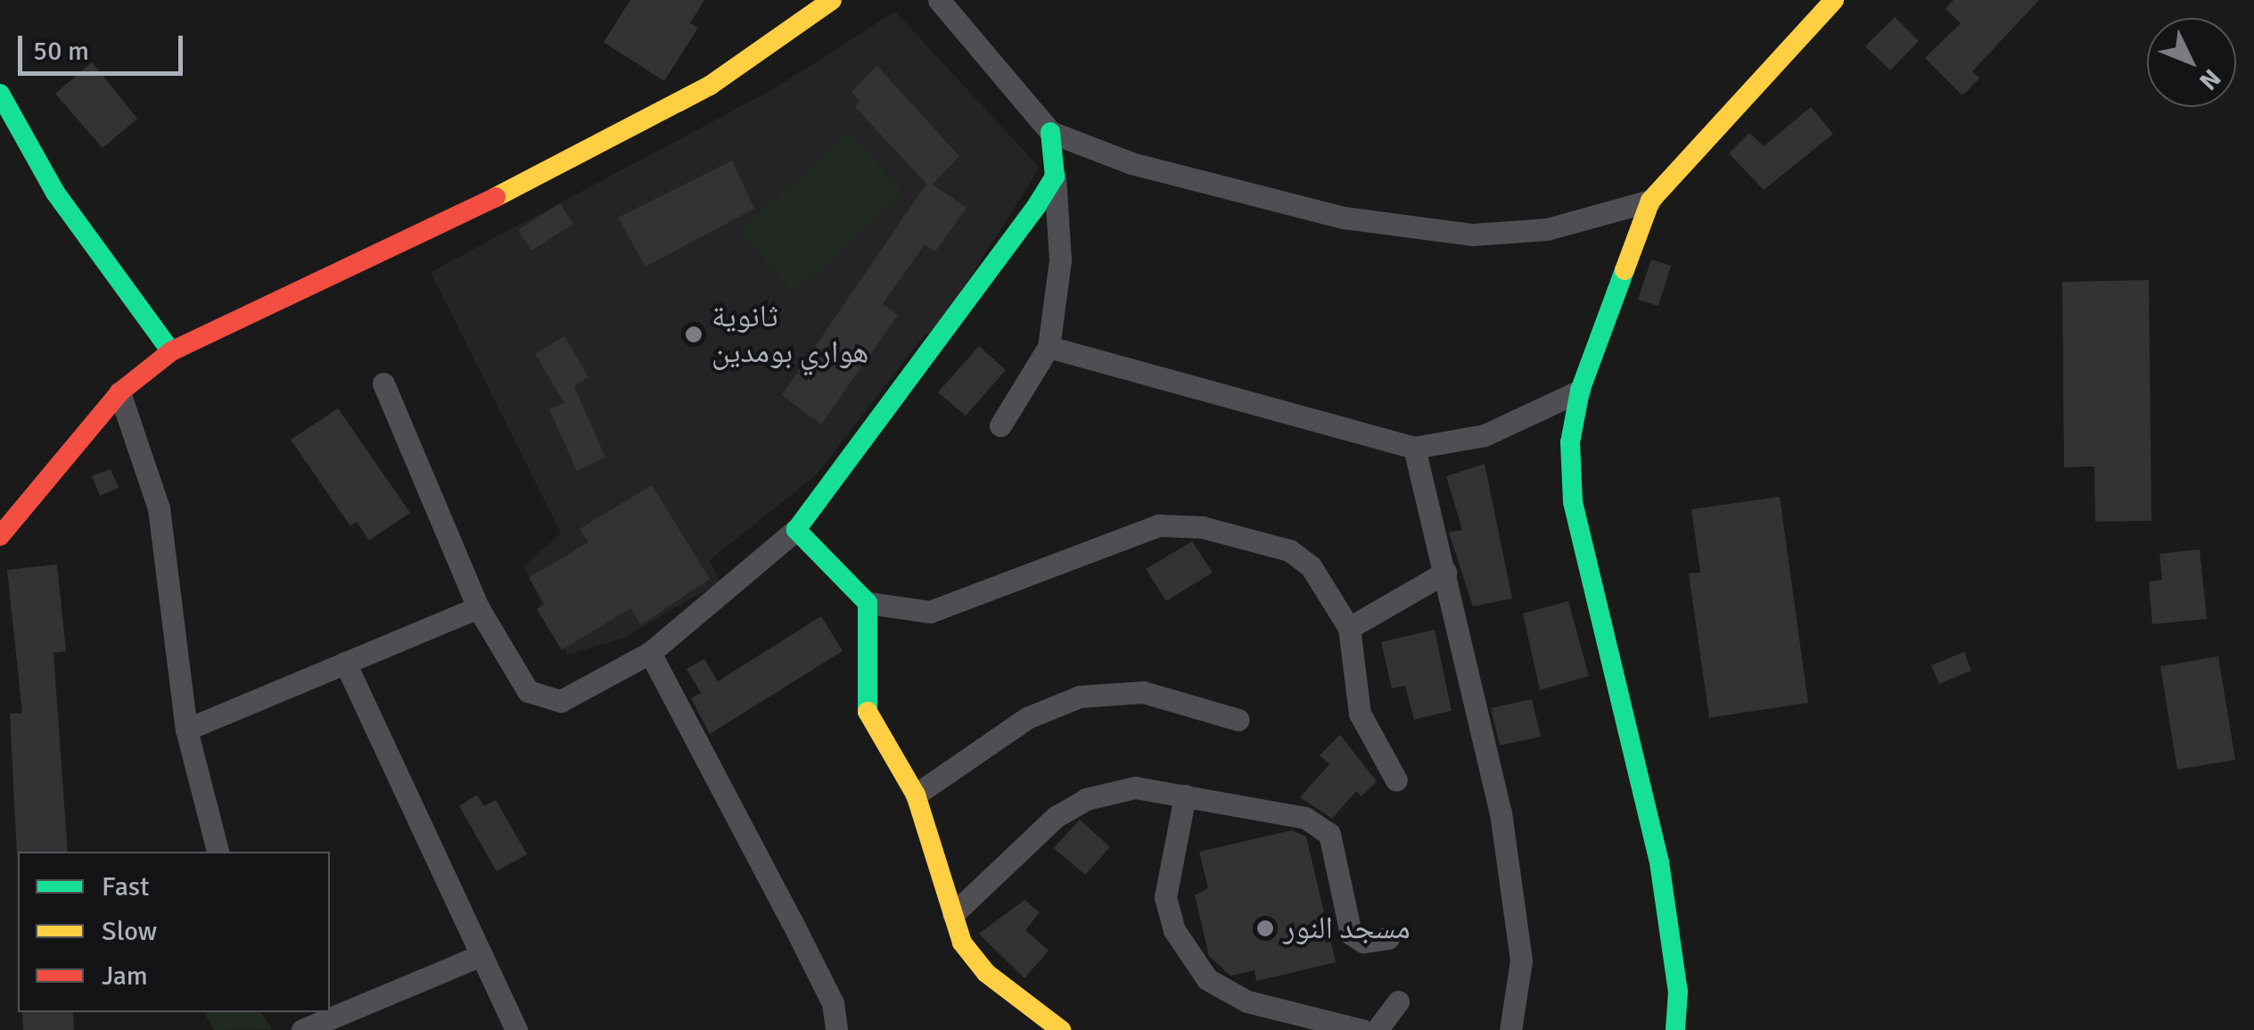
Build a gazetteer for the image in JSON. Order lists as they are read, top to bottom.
{
  "places": ["ثانوية هواري بومدين", "مسجد النور"],
  "legend": ["Fast", "Slow", "Jam"],
  "scale_bar": "50 m",
  "north": "bottom right"
}
